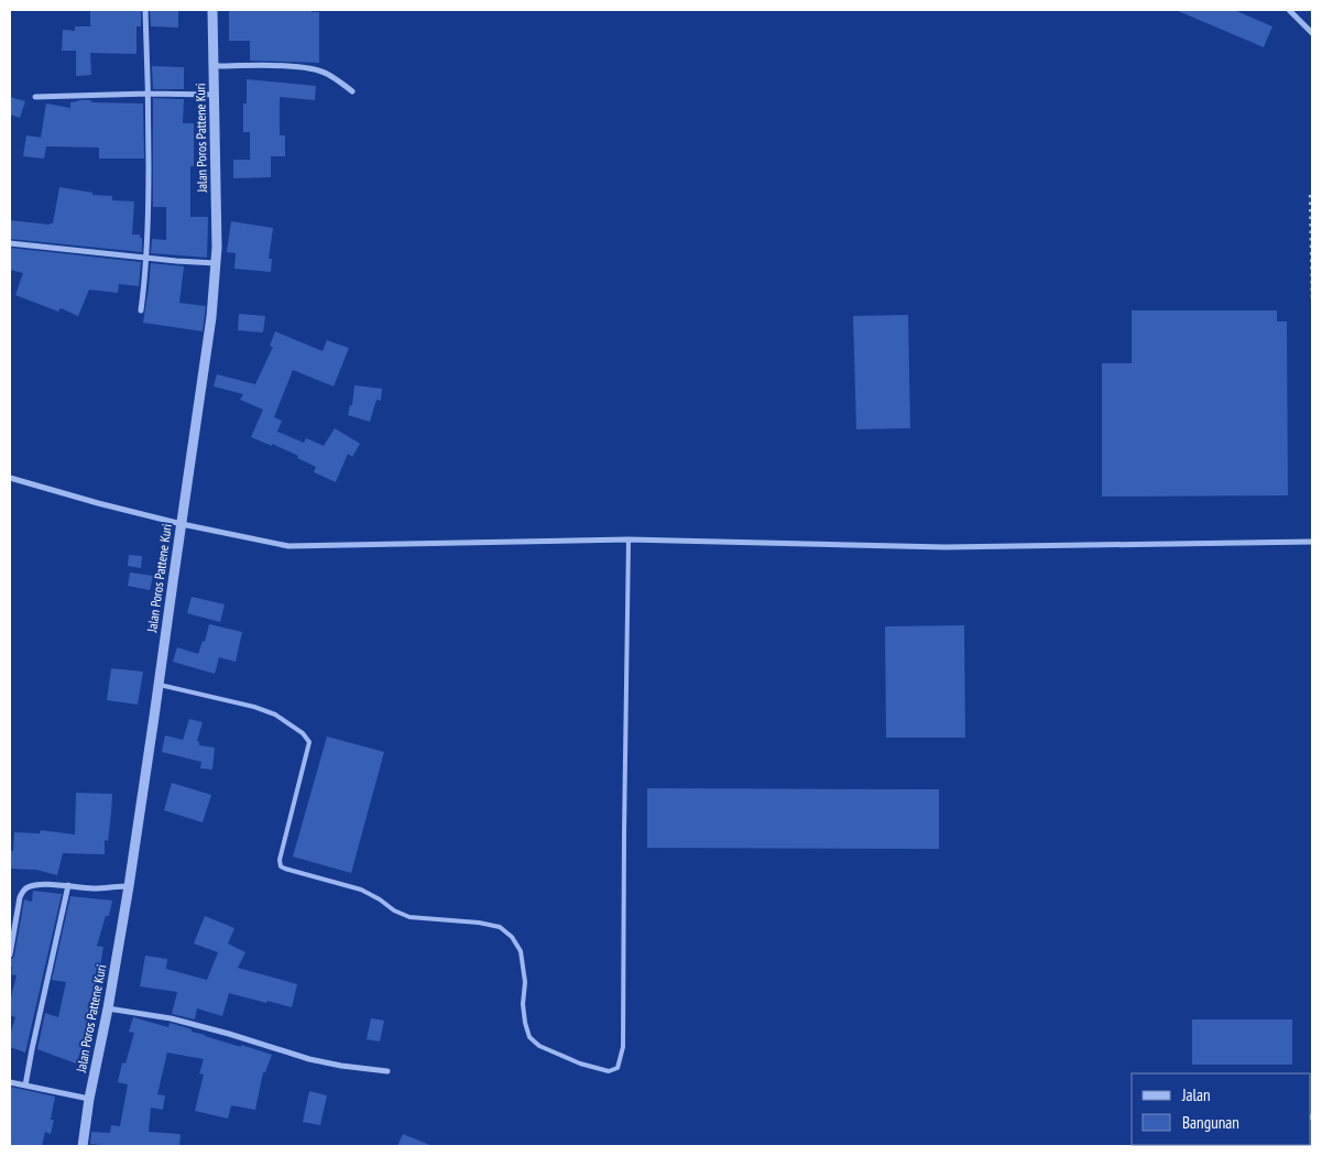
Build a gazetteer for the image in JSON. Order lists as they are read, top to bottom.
{
  "streets": {
    "street": ["Jalan Poros Pattene Kuri"]
  },
  "legend": ["Jalan", "Bangunan"]
}
